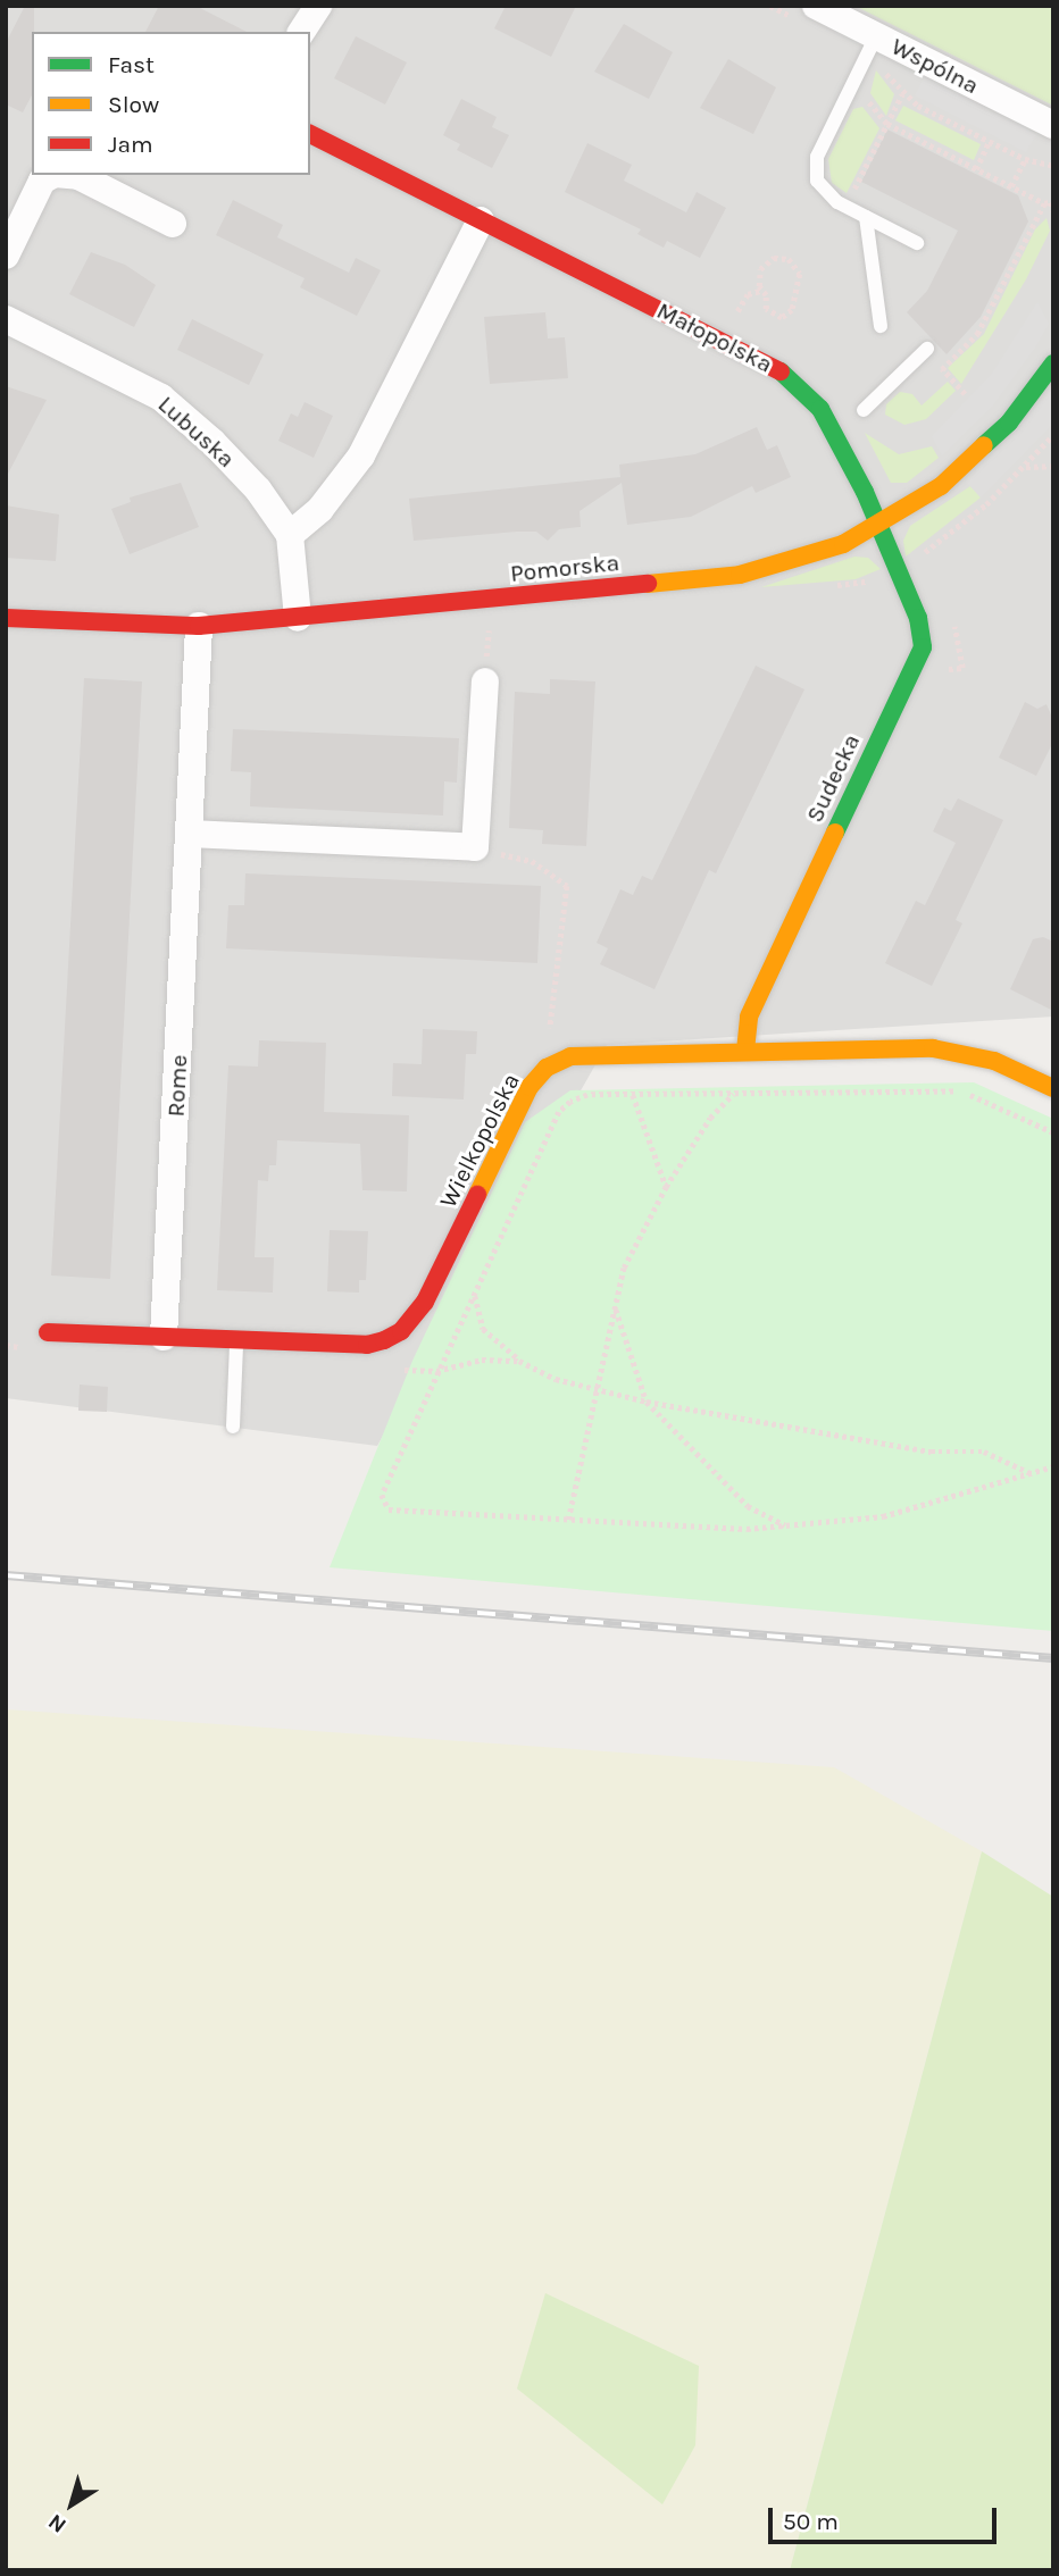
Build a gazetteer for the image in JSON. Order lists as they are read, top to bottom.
{
  "streets": {
    "street": [
      "Wspólna",
      "Małopolska",
      "Lubuska",
      "Pomorska",
      "Sudecka",
      "Rome",
      "Wielkopolska"
    ]
  },
  "crossings": [
    ["Małopolska", "Pomorska"],
    ["Małopolska", "Sudecka"],
    ["Lubuska", "Pomorska"],
    ["Pomorska", "Sudecka"],
    ["Pomorska", "Rome"],
    ["Sudecka", "Wielkopolska"],
    ["Rome", "Wielkopolska"]
  ],
  "legend": ["Fast", "Slow", "Jam"],
  "scale_bar": "50 m",
  "north": "bottom left"
}
